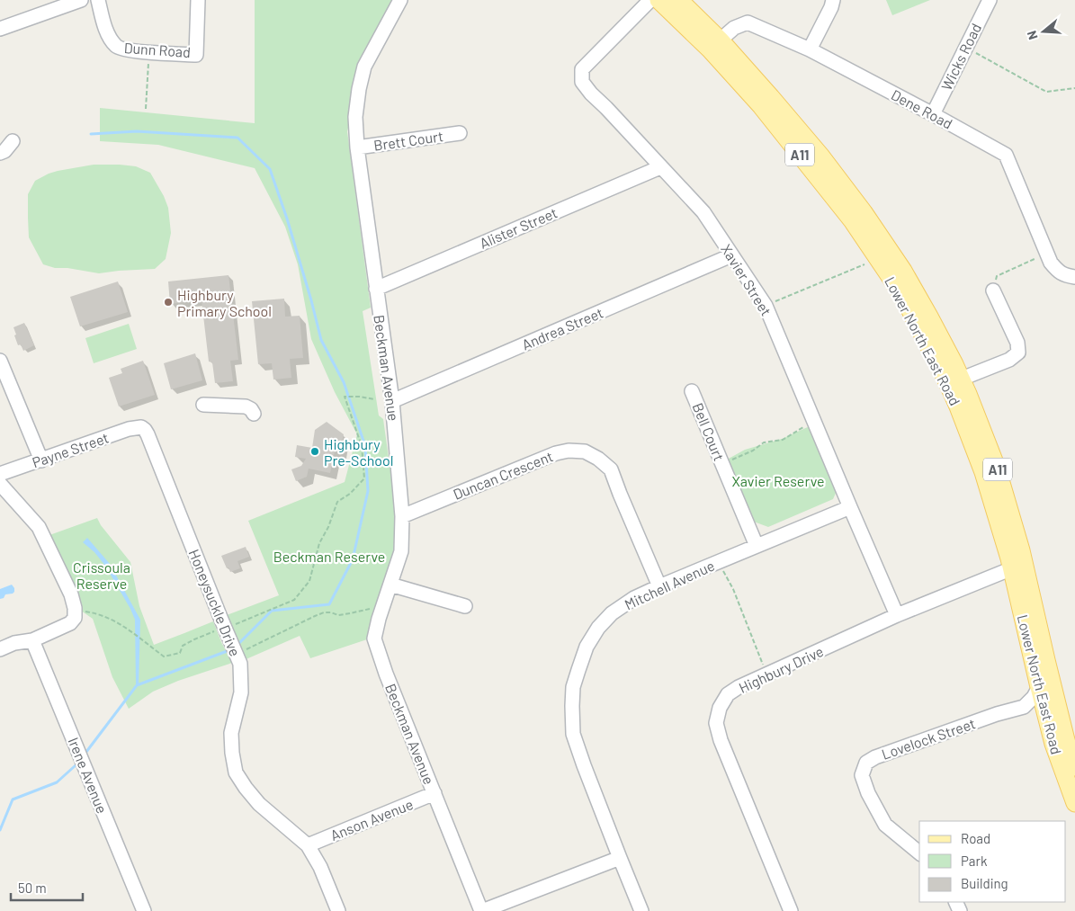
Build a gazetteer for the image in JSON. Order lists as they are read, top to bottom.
{
  "streets": {
    "main road": ["A11", "Lower North East Road"],
    "street": [
      "Dunn Road",
      "Wicks Road",
      "Dene Road",
      "Brett Court",
      "Alister Street",
      "Xavier Street",
      "Andrea Street",
      "Beckman Avenue",
      "Bell Court",
      "Payne Street",
      "Duncan Crescent",
      "Mitchell Avenue",
      "Honeysuckle Drive",
      "Highbury Drive",
      "Lovelock Street",
      "Irene Avenue",
      "Anson Avenue"
    ]
  },
  "crossings": [
    ["Wicks Road", "Dene Road"],
    ["Dene Road", "Lower North East Road"],
    ["Brett Court", "Beckman Avenue"],
    ["Alister Street", "Xavier Street"],
    ["Alister Street", "Beckman Avenue"],
    ["Xavier Street", "Andrea Street"],
    ["Xavier Street", "Mitchell Avenue"],
    ["Xavier Street", "Highbury Drive"],
    ["Andrea Street", "Beckman Avenue"],
    ["Lower North East Road", "Highbury Drive"],
    ["Beckman Avenue", "Duncan Crescent"],
    ["Beckman Avenue", "Anson Avenue"],
    ["Bell Court", "Mitchell Avenue"],
    ["Payne Street", "Honeysuckle Drive"],
    ["Duncan Crescent", "Mitchell Avenue"],
    ["Honeysuckle Drive", "Anson Avenue"]
  ],
  "parks": ["Xavier Reserve", "Beckman Reserve", "Crissoula Reserve"],
  "places": ["Highbury Primary School", "Highbury Pre-School"],
  "legend": ["Road", "Park", "Building"],
  "scale_bar": "50 m",
  "north": "left"
}
